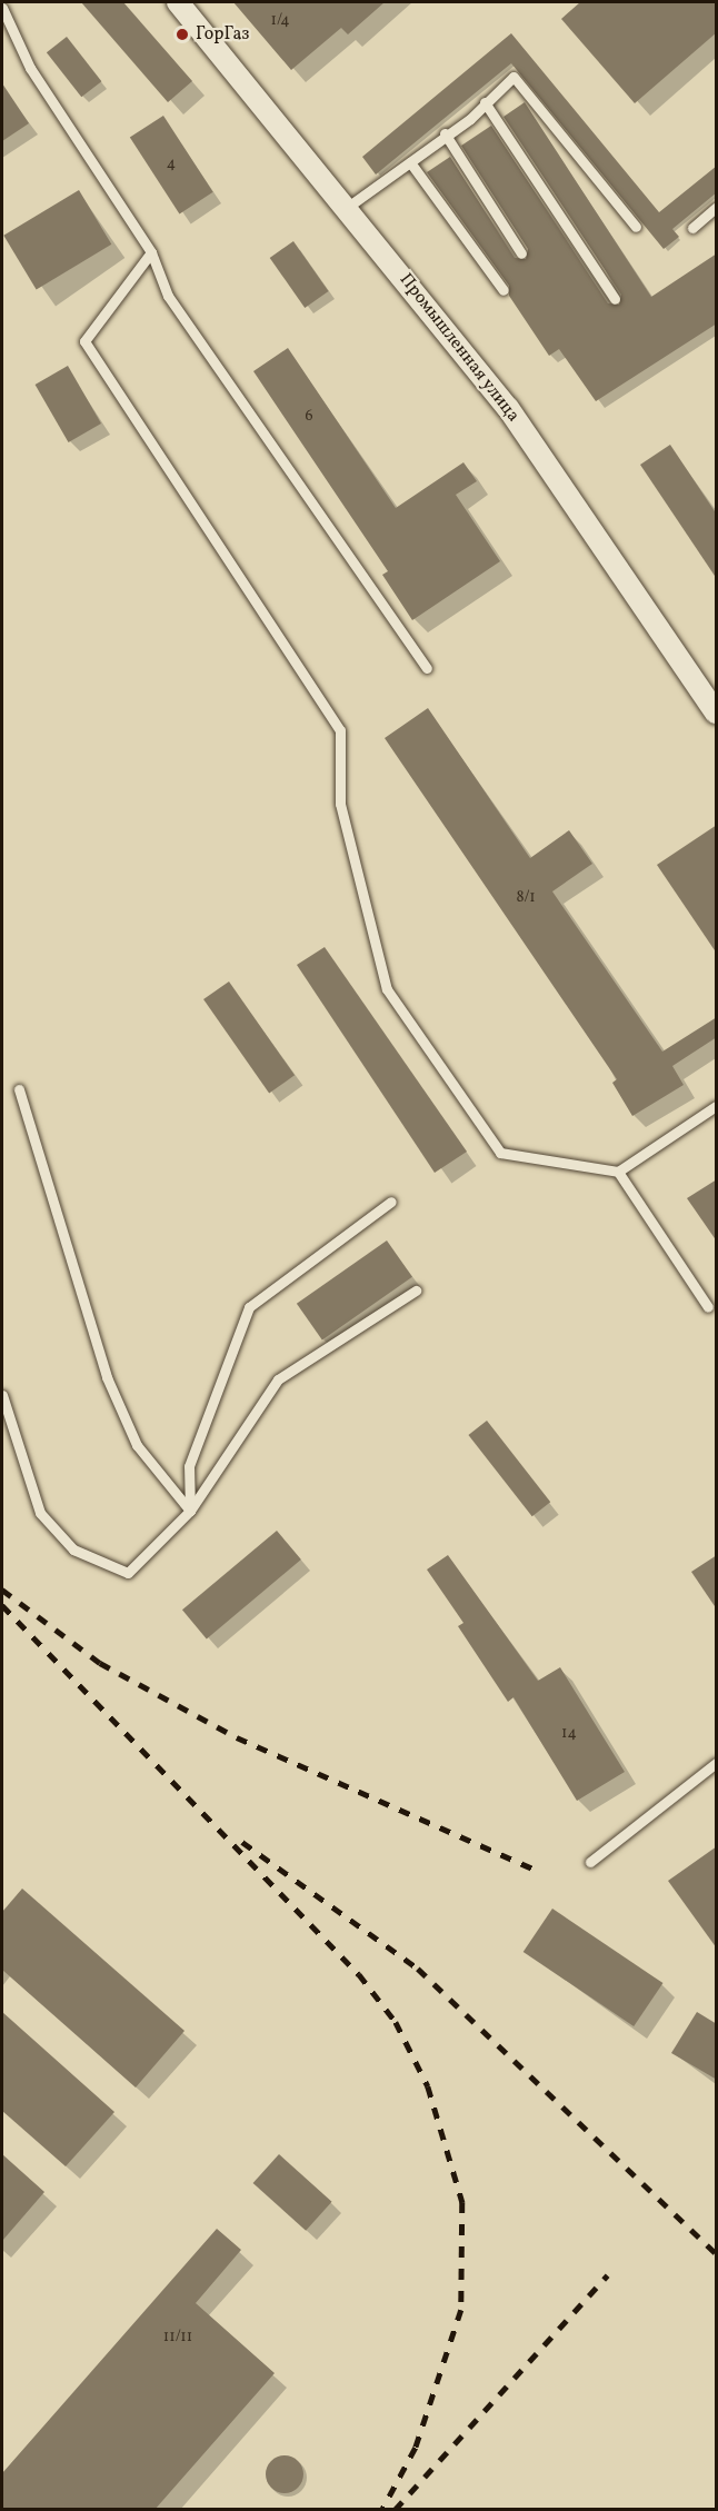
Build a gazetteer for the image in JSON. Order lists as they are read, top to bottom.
{
  "streets": {
    "street": ["Промышленная улица"]
  },
  "places": ["ГорГаз"],
  "house_numbers": [
    "1/4",
    "4",
    "6",
    "8/1",
    "14",
    "11/11"
  ]
}
